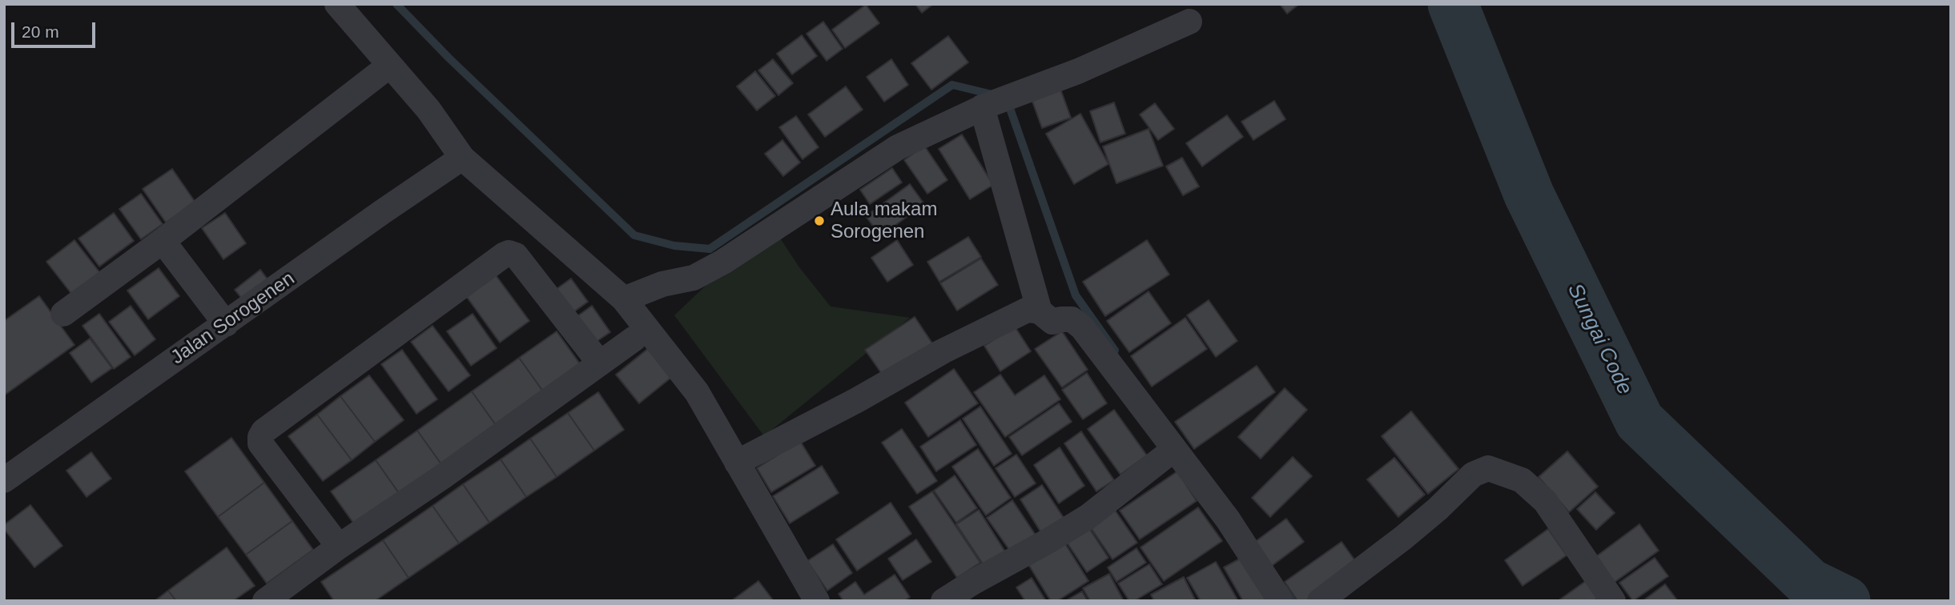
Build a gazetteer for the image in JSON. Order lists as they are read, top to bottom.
{
  "streets": {
    "street": ["Jalan Sorogenen"]
  },
  "water": ["Sungai Code"],
  "places": ["Aula makam Sorogenen"],
  "scale_bar": "20 m"
}
